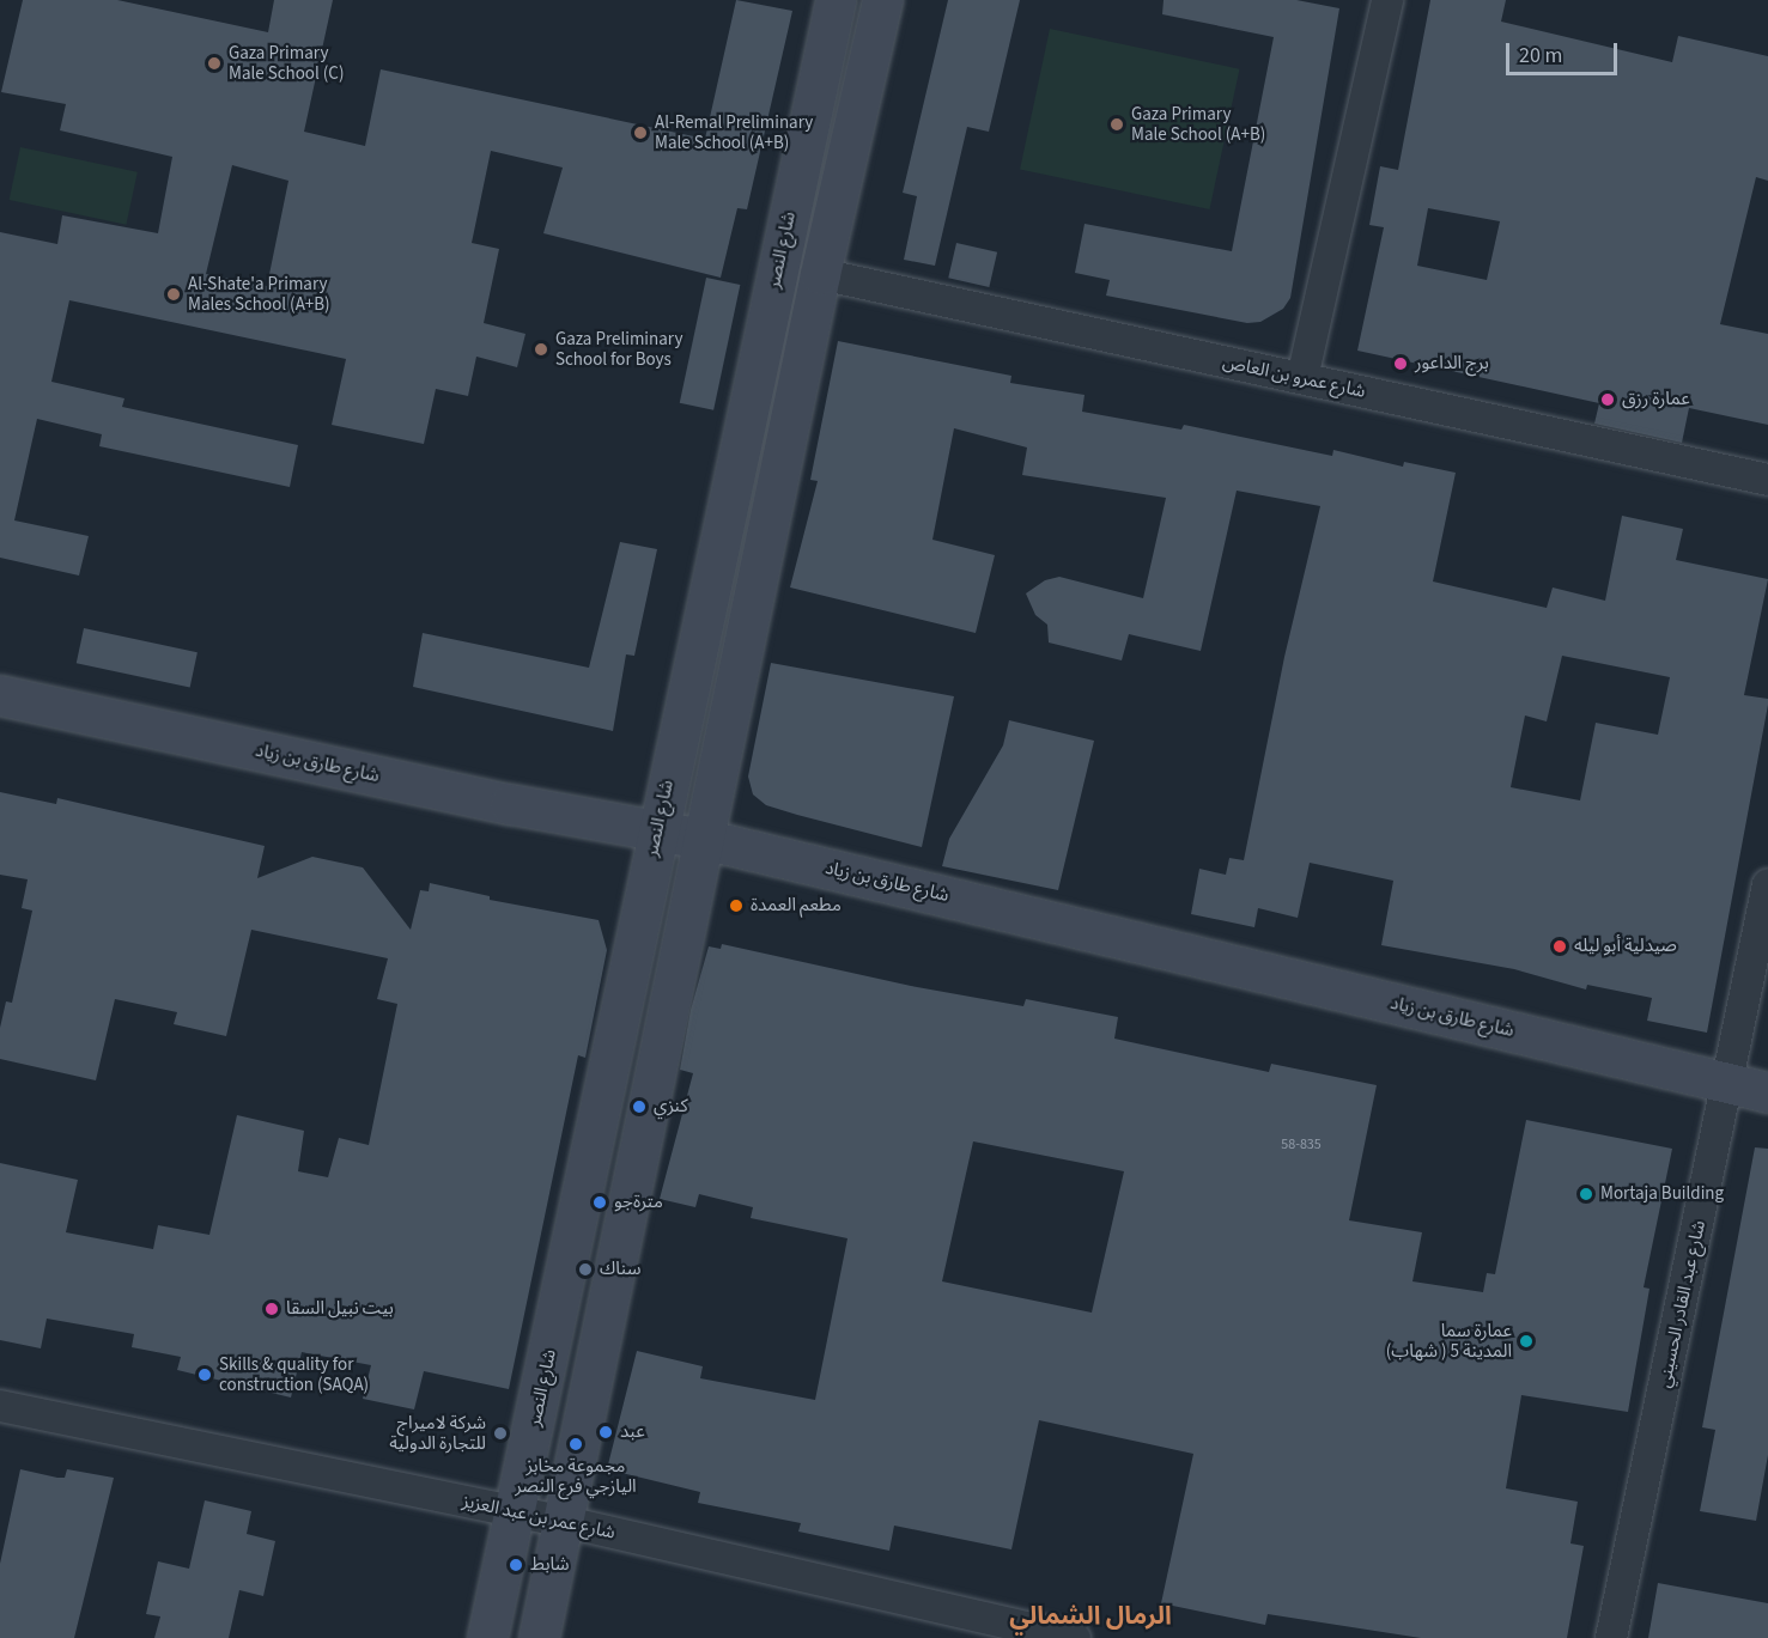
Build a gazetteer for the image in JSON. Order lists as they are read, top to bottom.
{
  "streets": {
    "main road": ["شارع النصر", "شارع طارق بن زياد"],
    "street": ["شارع عمرو بن العاص", "شارع عبد القادر الحسيني", "شارع عمر بن عبد العزيز"]
  },
  "crossings": [
    ["شارع النصر", "شارع طارق بن زياد"],
    ["شارع النصر", "شارع عمر بن عبد العزيز"],
    ["شارع طارق بن زياد", "شارع عبد القادر الحسيني"]
  ],
  "districts": ["الرمال الشمالي"],
  "places": [
    "Gaza Primary Male School (C)",
    "Gaza Primary Male School (A+B)",
    "Al-Remal Preliminary Male School (A+B)",
    "Al-Shate'a Primary Males School (A+B)",
    "Gaza Preliminary School for Boys",
    "برج الداعور",
    "عمارة رزق",
    "مطعم العمدة",
    "صيدلية أبو ليله",
    "كنزي",
    "Mortaja Building",
    "مترةجو",
    "سناك",
    "بيت نبيل السقا",
    "عمارة سما المدينة 5 ( شهاب)",
    "Skills & quality for construction (SAQA)",
    "عبد",
    "شركة لاميراج للتجارة الدولية",
    "مجموعة مخابز اليازجي فرع النصر",
    "شابط"
  ],
  "house_numbers": ["58-835"],
  "scale_bar": "20 m"
}
